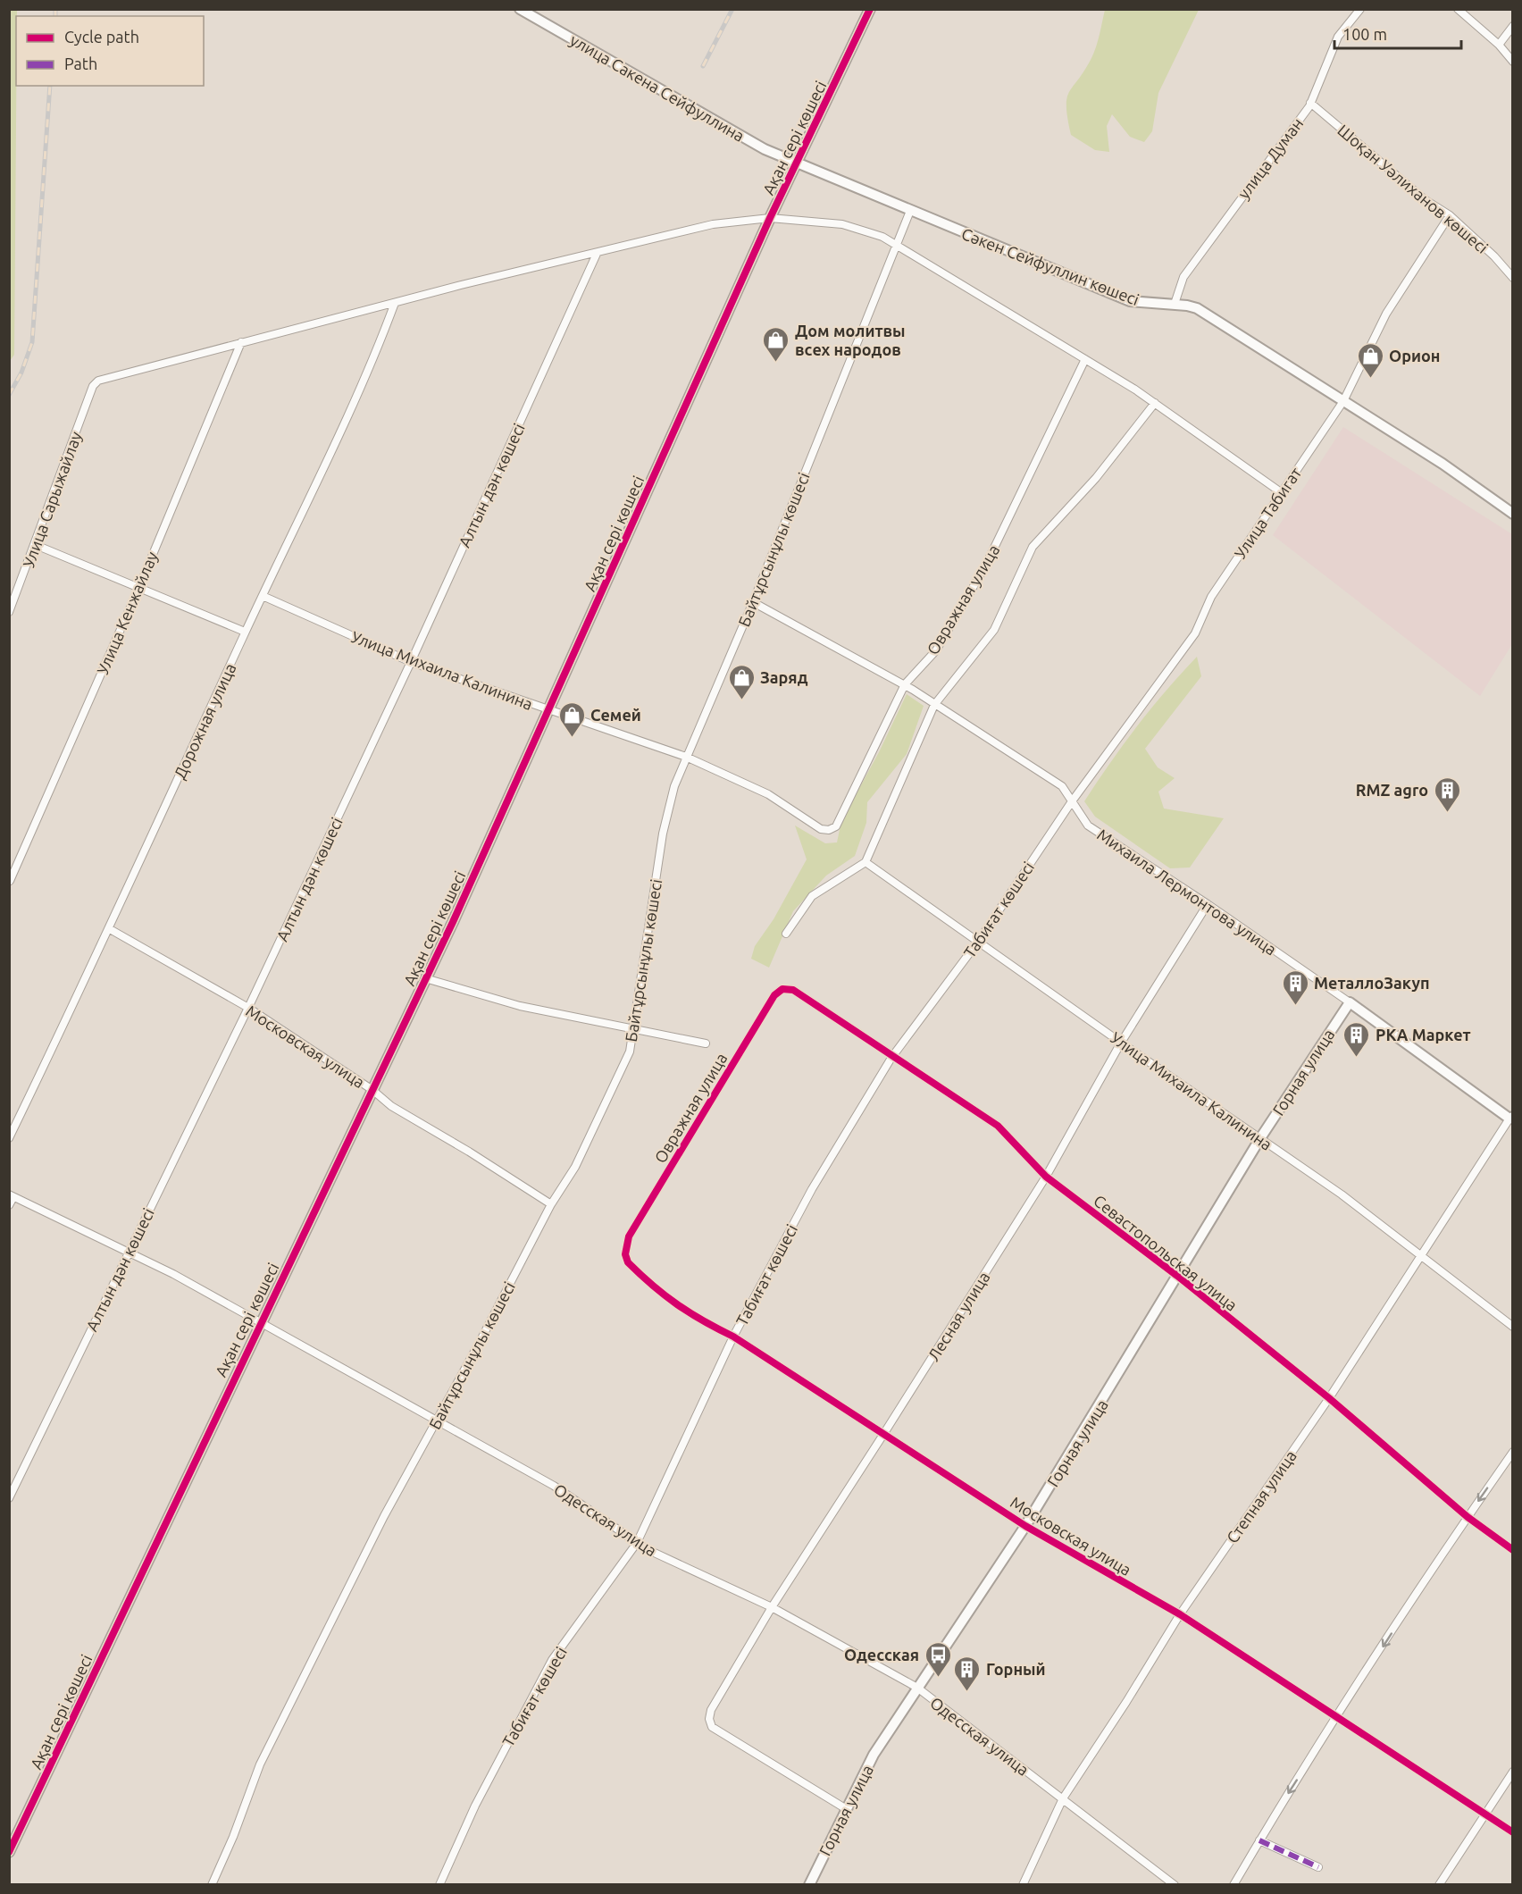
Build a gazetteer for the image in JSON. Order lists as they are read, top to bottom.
{
  "streets": {
    "street": [
      "улица Сакена Сейфуллина",
      "Ақан сері көшесі",
      "улица Думан",
      "Шоқан Уәлиханов көшесі",
      "Сәкен Сейфуллин көшесі",
      "Алтын дән көшесі",
      "Улица Сарыжайлау",
      "Улица Табигат",
      "Байтұрсынұлы көшесі",
      "Овражная улица",
      "Улица Кенжайлау",
      "Улица Михаила Калинина",
      "Дорожная улица",
      "Михаила Лермонтова улица",
      "Табиғат көшесі",
      "Московская улица",
      "Горная улица",
      "Севастопольская улица",
      "Лесная улица",
      "Степная улица",
      "Одесская улица"
    ]
  },
  "crossings": [
    ["улица Сакена Сейфуллина", "Ақан сері көшесі"],
    ["улица Сакена Сейфуллина", "Сәкен Сейфуллин көшесі"],
    ["Ақан сері көшесі", "Сәкен Сейфуллин көшесі"],
    ["Ақан сері көшесі", "Улица Михаила Калинина"],
    ["Ақан сері көшесі", "Московская улица"],
    ["Ақан сері көшесі", "Одесская улица"],
    ["улица Думан", "Шоқан Уәлиханов көшесі"],
    ["улица Думан", "Сәкен Сейфуллин көшесі"],
    ["Шоқан Уәлиханов көшесі", "Улица Табигат"],
    ["Сәкен Сейфуллин көшесі", "Улица Табигат"],
    ["Сәкен Сейфуллин көшесі", "Байтұрсынұлы көшесі"],
    ["Алтын дән көшесі", "Улица Михаила Калинина"],
    ["Алтын дән көшесі", "Московская улица"],
    ["Алтын дән көшесі", "Одесская улица"],
    ["Улица Сарыжайлау", "Улица Кенжайлау"],
    ["Улица Табигат", "Михаила Лермонтова улица"],
    ["Улица Табигат", "Табиғат көшесі"],
    ["Байтұрсынұлы көшесі", "Овражная улица"],
    ["Байтұрсынұлы көшесі", "Улица Михаила Калинина"],
    ["Байтұрсынұлы көшесі", "Михаила Лермонтова улица"],
    ["Байтұрсынұлы көшесі", "Московская улица"],
    ["Байтұрсынұлы көшесі", "Одесская улица"],
    ["Овражная улица", "Улица Михаила Калинина"],
    ["Овражная улица", "Михаила Лермонтова улица"],
    ["Овражная улица", "Московская улица"],
    ["Овражная улица", "Севастопольская улица"],
    ["Улица Михаила Калинина", "Дорожная улица"],
    ["Улица Михаила Калинина", "Табиғат көшесі"],
    ["Улица Михаила Калинина", "Горная улица"],
    ["Улица Михаила Калинина", "Лесная улица"],
    ["Улица Михаила Калинина", "Степная улица"],
    ["Дорожная улица", "Московская улица"],
    ["Михаила Лермонтова улица", "Табиғат көшесі"],
    ["Михаила Лермонтова улица", "Горная улица"],
    ["Михаила Лермонтова улица", "Лесная улица"],
    ["Михаила Лермонтова улица", "Степная улица"],
    ["Табиғат көшесі", "Московская улица"],
    ["Табиғат көшесі", "Севастопольская улица"],
    ["Табиғат көшесі", "Одесская улица"],
    ["Московская улица", "Горная улица"],
    ["Московская улица", "Лесная улица"],
    ["Московская улица", "Степная улица"],
    ["Горная улица", "Севастопольская улица"],
    ["Горная улица", "Лесная улица"],
    ["Горная улица", "Одесская улица"],
    ["Севастопольская улица", "Лесная улица"],
    ["Севастопольская улица", "Степная улица"],
    ["Лесная улица", "Одесская улица"],
    ["Степная улица", "Одесская улица"]
  ],
  "places": {
    "shop": [
      "Дом молитвы всех народов",
      "Орион",
      "Заряд",
      "Семей"
    ],
    "building": [
      "RMZ agro",
      "МеталлоЗакуп",
      "РКА Маркет",
      "Горный"
    ],
    "bus stop": ["Одесская"]
  },
  "legend": ["Cycle path", "Path"],
  "scale_bar": "100 m"
}
